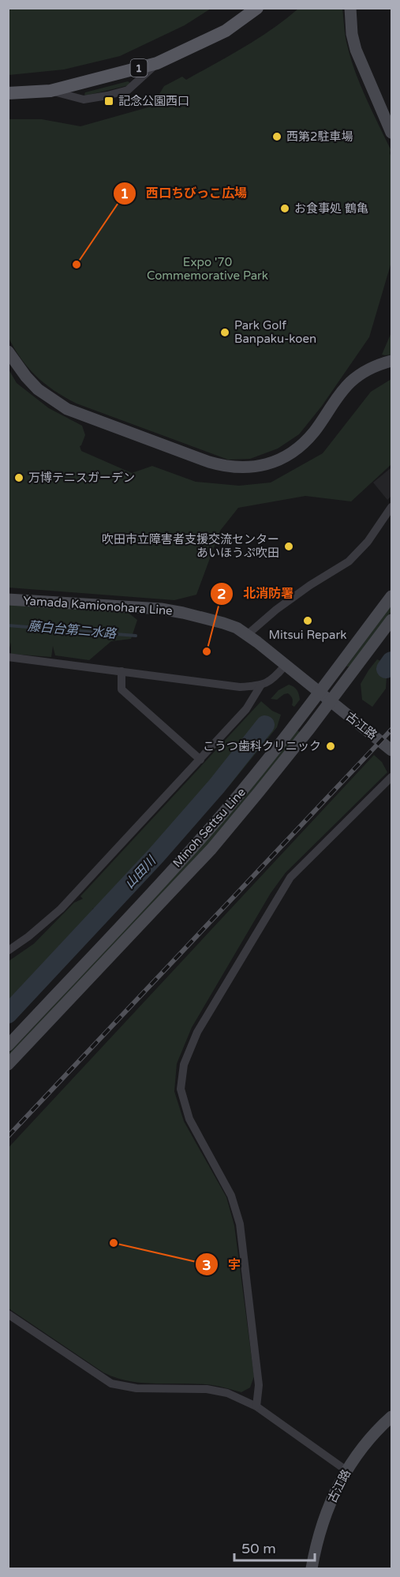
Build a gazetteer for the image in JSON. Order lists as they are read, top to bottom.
{
  "streets": {
    "main road": [
      "1",
      "Yamada Kamionohara Line",
      "古江路",
      "Minoh Settsu Line"
    ]
  },
  "crossings": [
    ["Yamada Kamionohara Line", "古江路"],
    ["Yamada Kamionohara Line", "Minoh Settsu Line"],
    ["古江路", "Minoh Settsu Line"]
  ],
  "water": ["藤白台第二水路", "山田川"],
  "parks": ["Expo '70 Commemorative Park"],
  "places": {
    "transit": ["記念公園西口"],
    "other": [
      "西第2駐車場",
      "お食事処 鶴亀",
      "西口ちびっこ広場",
      "Park Golf Banpaku-koen",
      "万博テニスガーデン",
      "吹田市立障害者支援交流センター あいほうぷ吹田",
      "Mitsui Repark",
      "北消防署",
      "こうつ歯科クリニック",
      "宇"
    ]
  },
  "scale_bar": "50 m"
}
